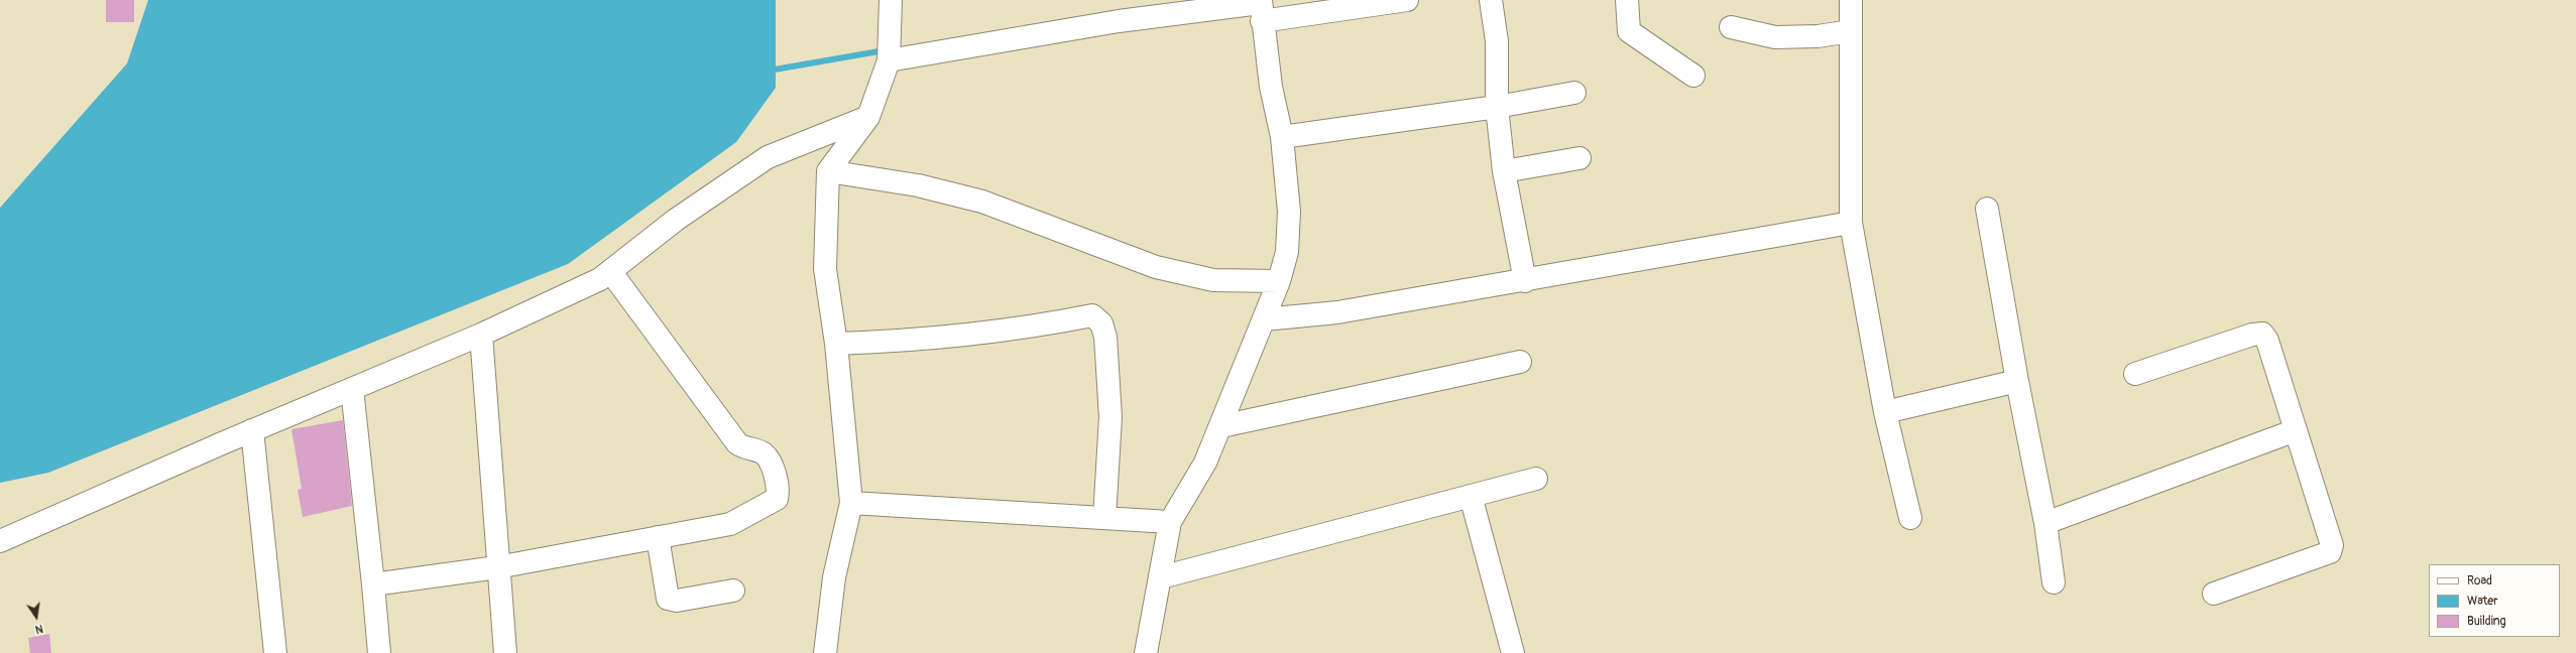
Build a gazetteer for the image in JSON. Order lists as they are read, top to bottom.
{
  "legend": ["Road", "Water", "Building"],
  "north": "bottom"
}
